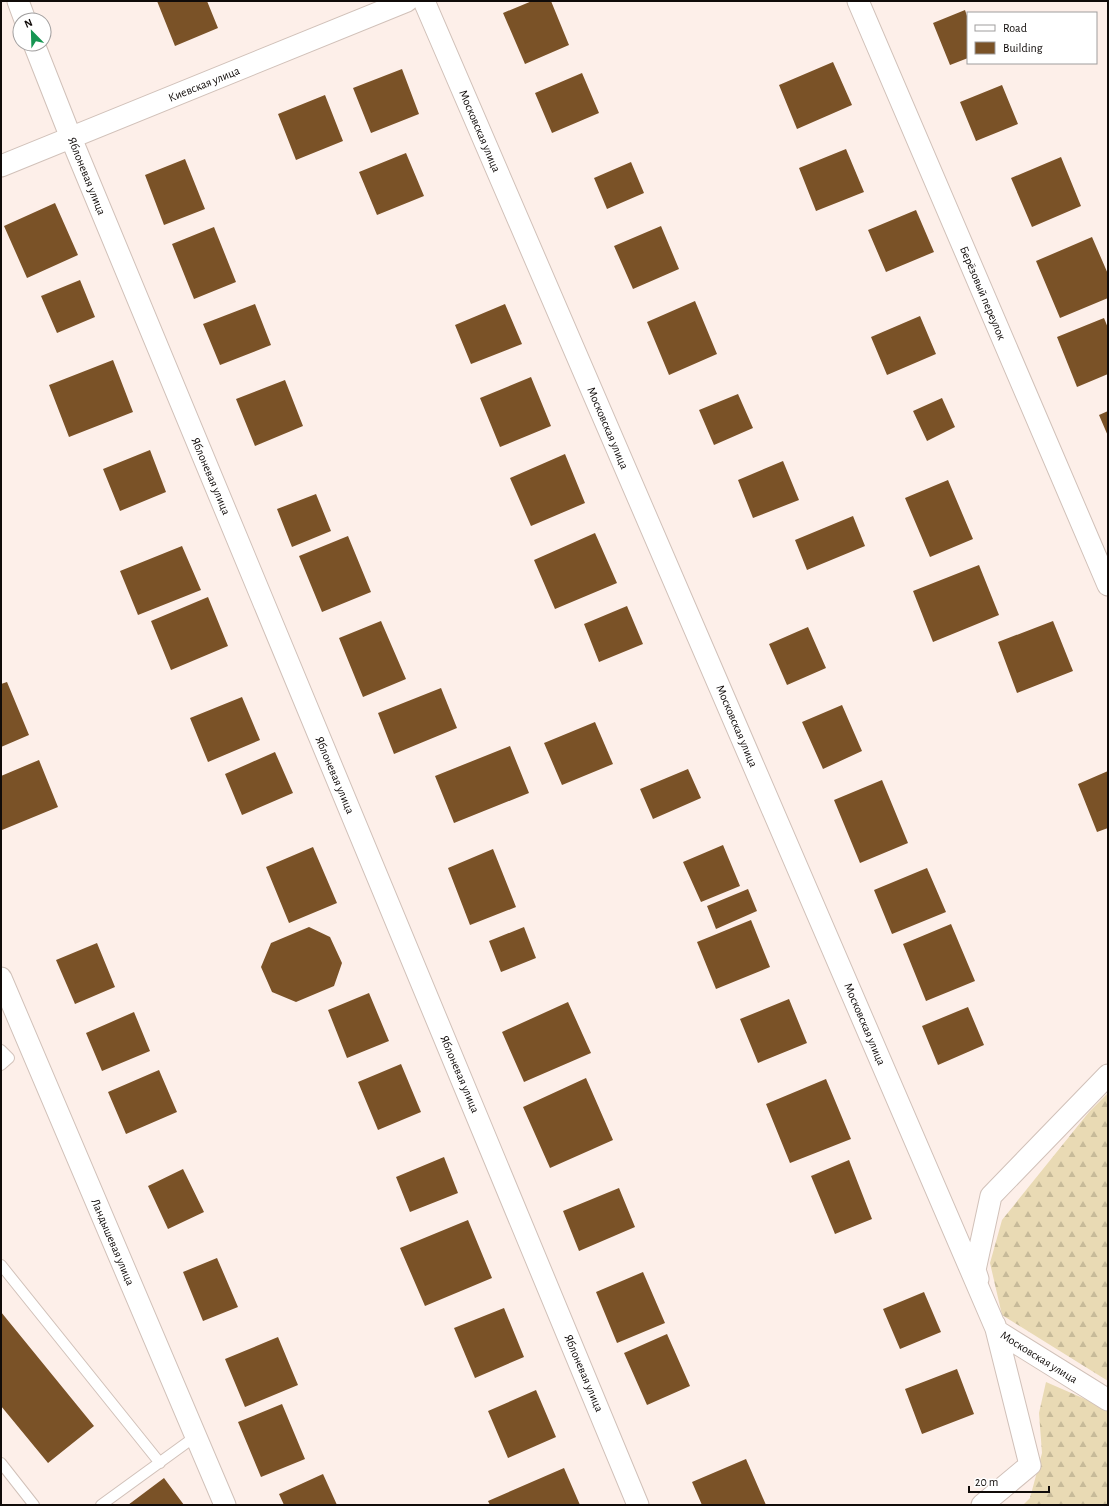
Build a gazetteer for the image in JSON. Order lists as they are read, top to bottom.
{
  "streets": {
    "street": [
      "Киевская улица",
      "Московская улица",
      "Яблоневая улица",
      "Берёзовый переулок",
      "Ландышевая улица"
    ]
  },
  "crossings": [
    ["Киевская улица", "Яблоневая улица"]
  ],
  "legend": ["Road", "Building"],
  "scale_bar": "20 m",
  "north": "top left"
}
